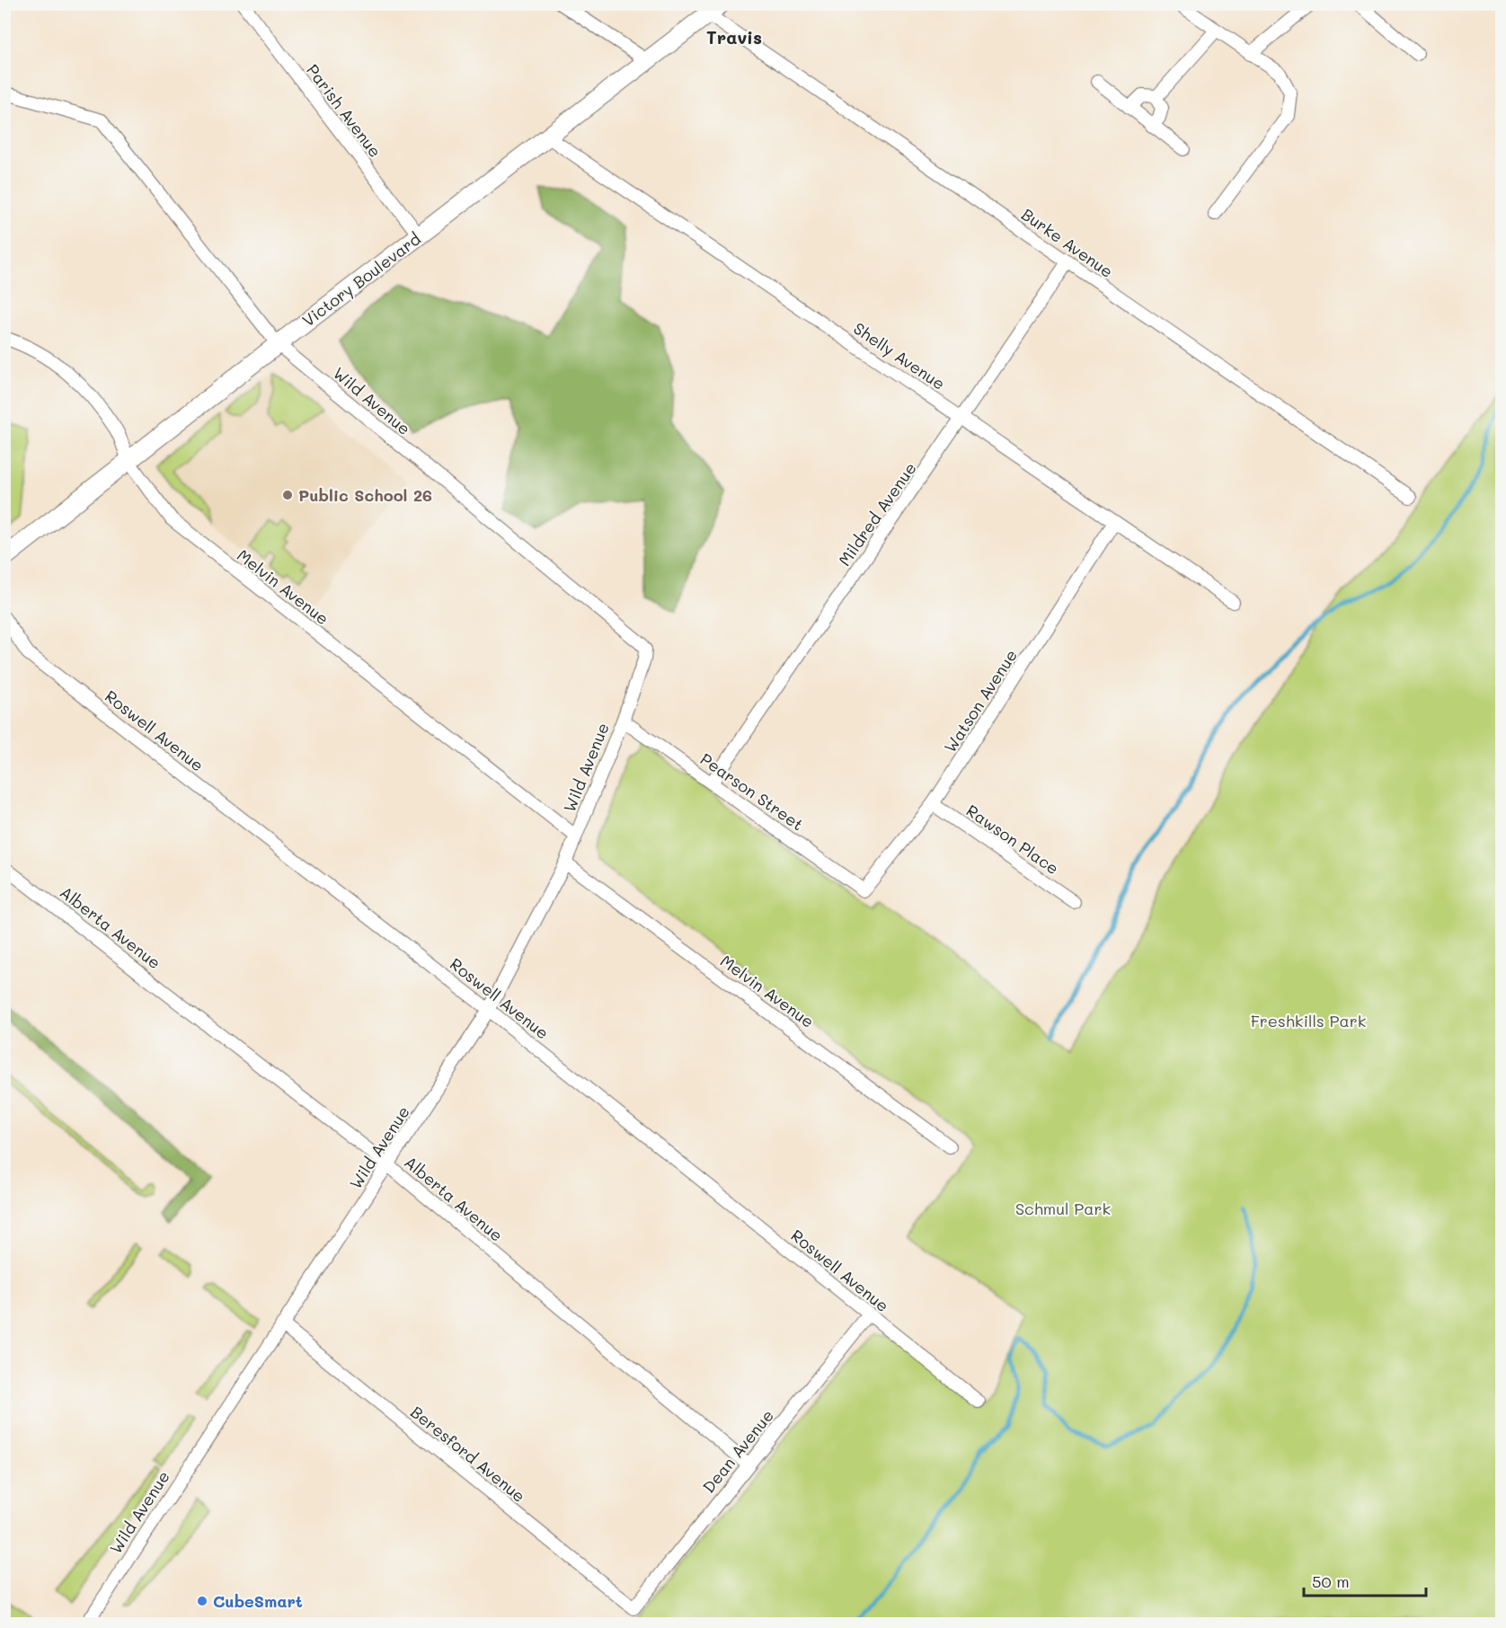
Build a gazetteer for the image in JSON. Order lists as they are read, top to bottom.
{
  "streets": {
    "main road": ["Victory Boulevard"],
    "street": [
      "Parish Avenue",
      "Burke Avenue",
      "Shelly Avenue",
      "Wild Avenue",
      "Mildred Avenue",
      "Melvin Avenue",
      "Watson Avenue",
      "Roswell Avenue",
      "Pearson Street",
      "Rawson Place",
      "Alberta Avenue",
      "Dean Avenue",
      "Beresford Avenue"
    ]
  },
  "crossings": [
    ["Parish Avenue", "Victory Boulevard"],
    ["Burke Avenue", "Victory Boulevard"],
    ["Burke Avenue", "Mildred Avenue"],
    ["Victory Boulevard", "Shelly Avenue"],
    ["Victory Boulevard", "Wild Avenue"],
    ["Victory Boulevard", "Melvin Avenue"],
    ["Shelly Avenue", "Mildred Avenue"],
    ["Shelly Avenue", "Watson Avenue"],
    ["Wild Avenue", "Melvin Avenue"],
    ["Wild Avenue", "Roswell Avenue"],
    ["Wild Avenue", "Pearson Street"],
    ["Wild Avenue", "Alberta Avenue"],
    ["Wild Avenue", "Beresford Avenue"],
    ["Mildred Avenue", "Pearson Street"],
    ["Watson Avenue", "Pearson Street"],
    ["Watson Avenue", "Rawson Place"],
    ["Roswell Avenue", "Dean Avenue"],
    ["Alberta Avenue", "Dean Avenue"],
    ["Dean Avenue", "Beresford Avenue"]
  ],
  "districts": ["Travis"],
  "parks": ["Freshkills Park", "Schmul Park"],
  "places": ["Public School 26", "CubeSmart"],
  "scale_bar": "50 m"
}
